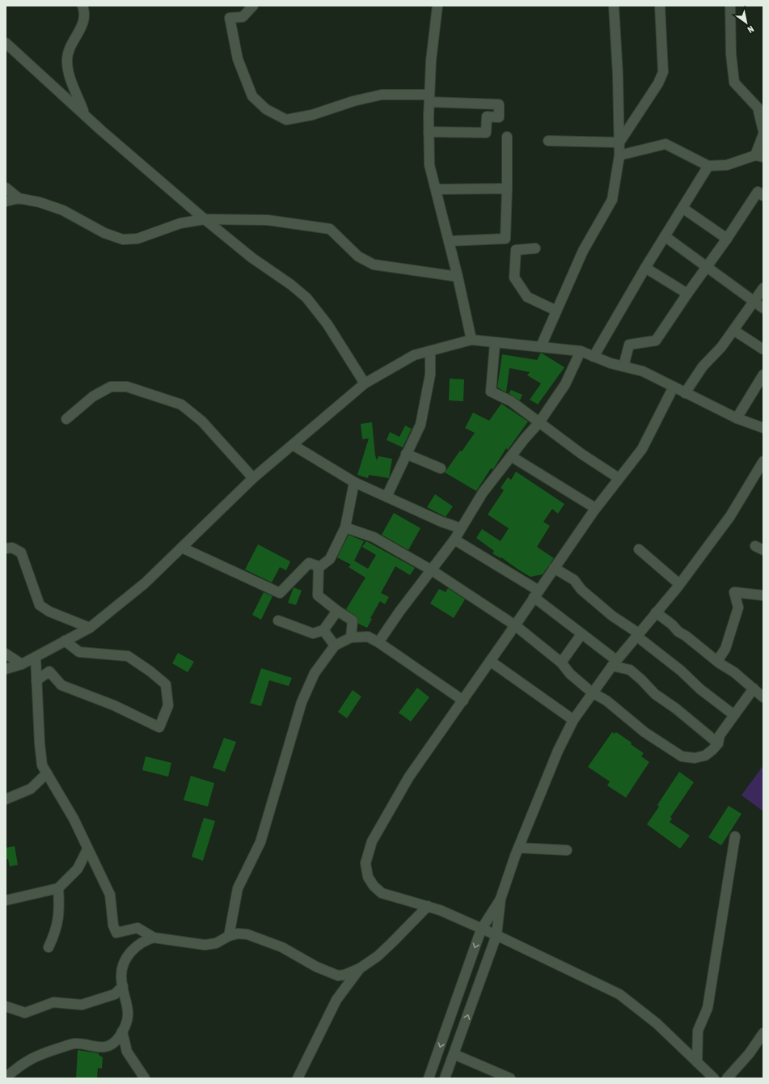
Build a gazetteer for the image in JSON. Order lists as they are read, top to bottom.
{
  "north": "bottom right"
}
